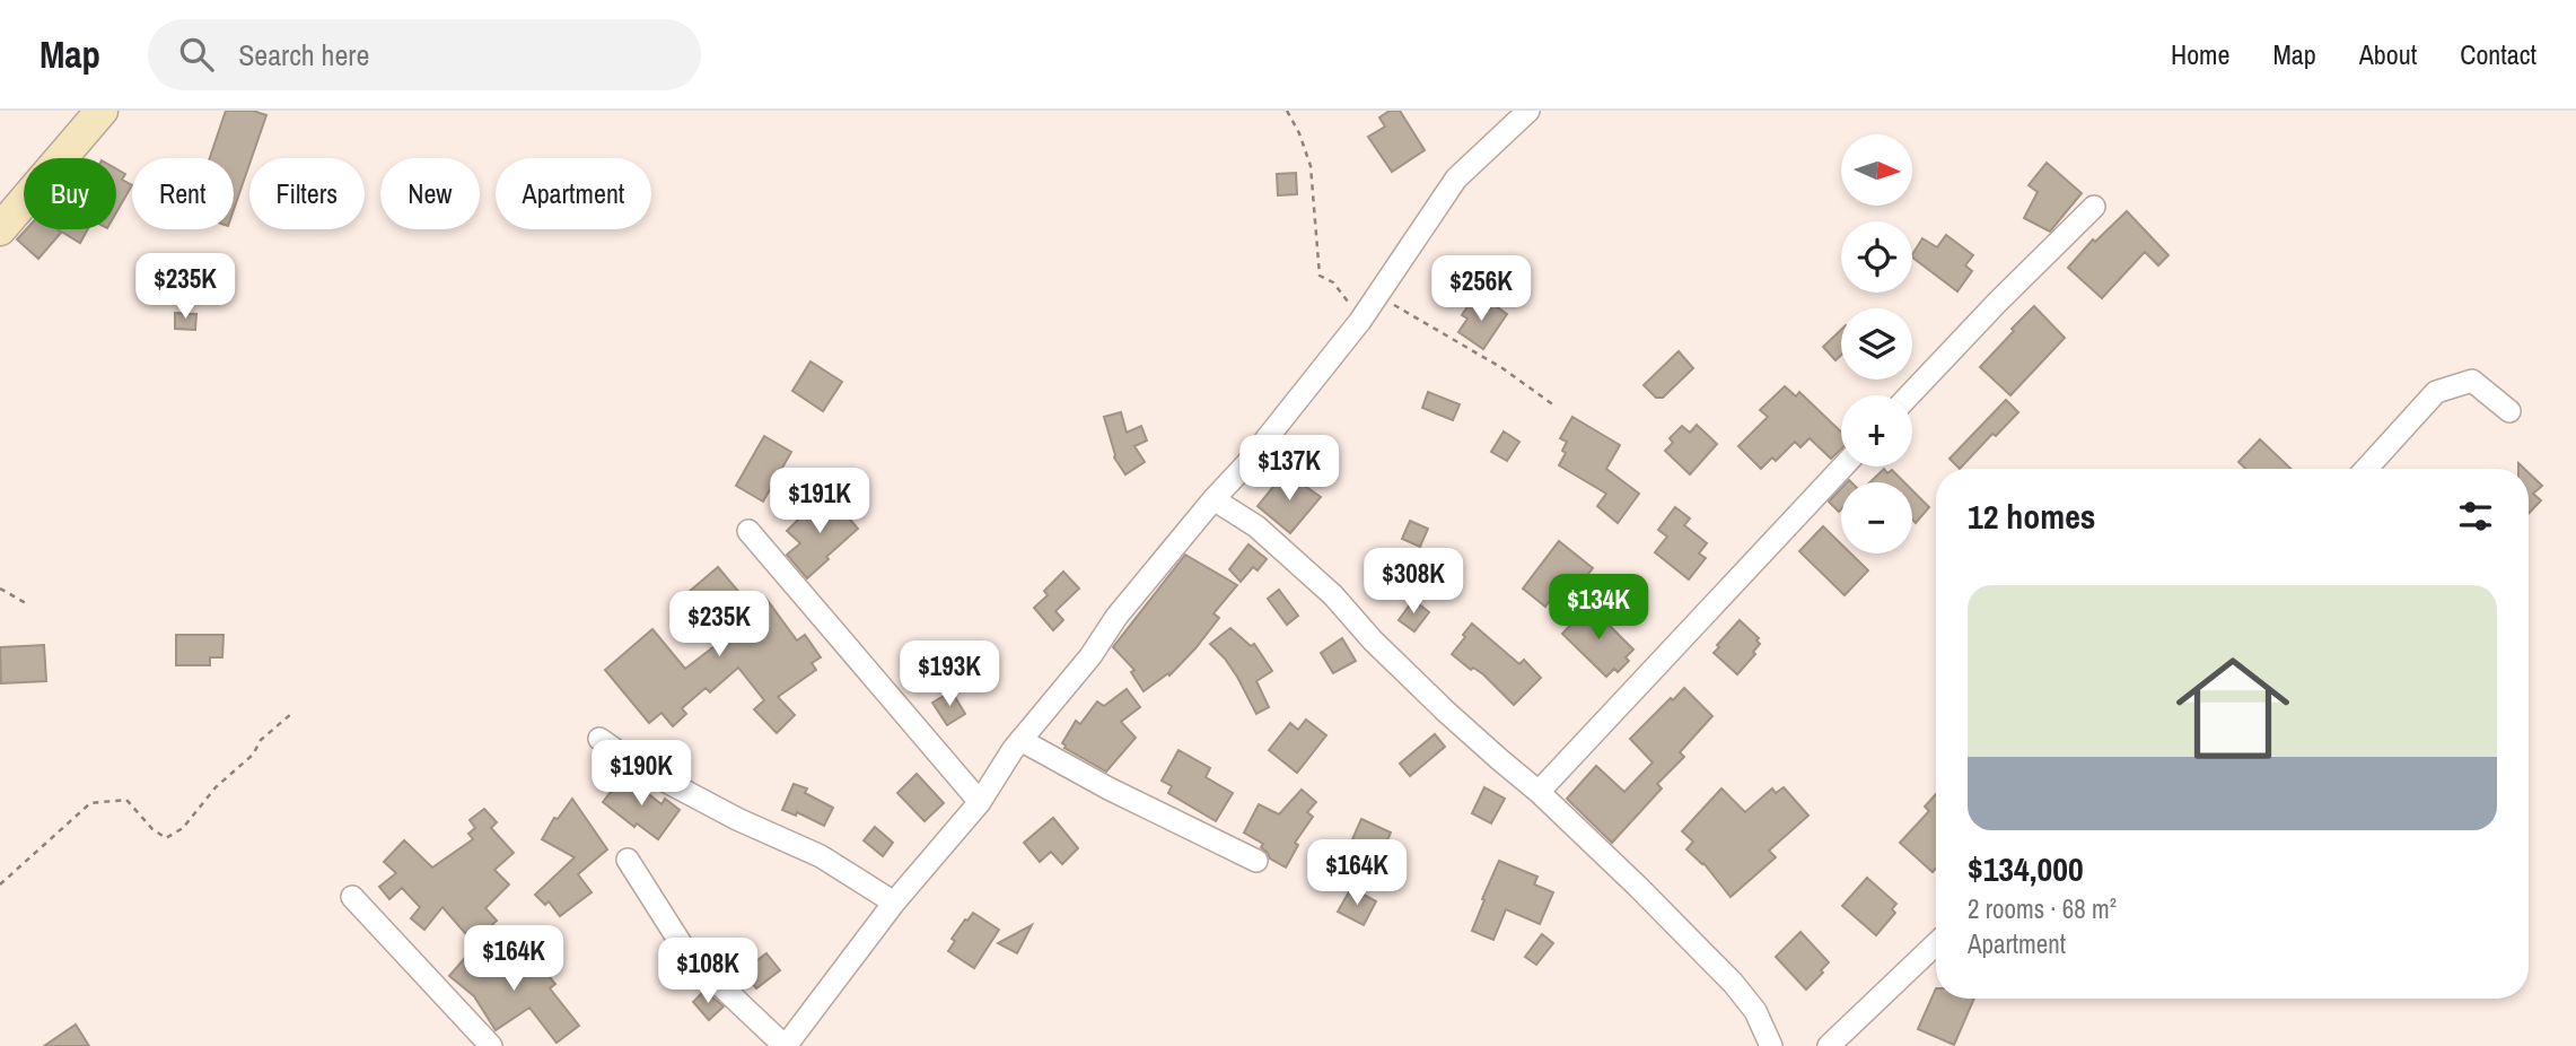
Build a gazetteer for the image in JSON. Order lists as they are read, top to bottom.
{
  "north": "right",
  "page": {
    "header": "Map",
    "search": "Search here",
    "nav": [
      "Home",
      "Map",
      "About",
      "Contact"
    ],
    "map_buttons": ["+", "−"],
    "chip": [
      "Buy",
      "Rent",
      "Filters",
      "New",
      "Apartment"
    ],
    "price": [
      "$235K",
      "$256K",
      "$137K",
      "$191K",
      "$308K",
      "$134K",
      "$235K",
      "$193K",
      "$190K",
      "$164K",
      "$164K",
      "$108K"
    ],
    "heading": "12 homes",
    "list": [
      {
        "name": "$134,000",
        "note": "2 rooms · 68 m² · Apartment"
      }
    ]
  }
}
